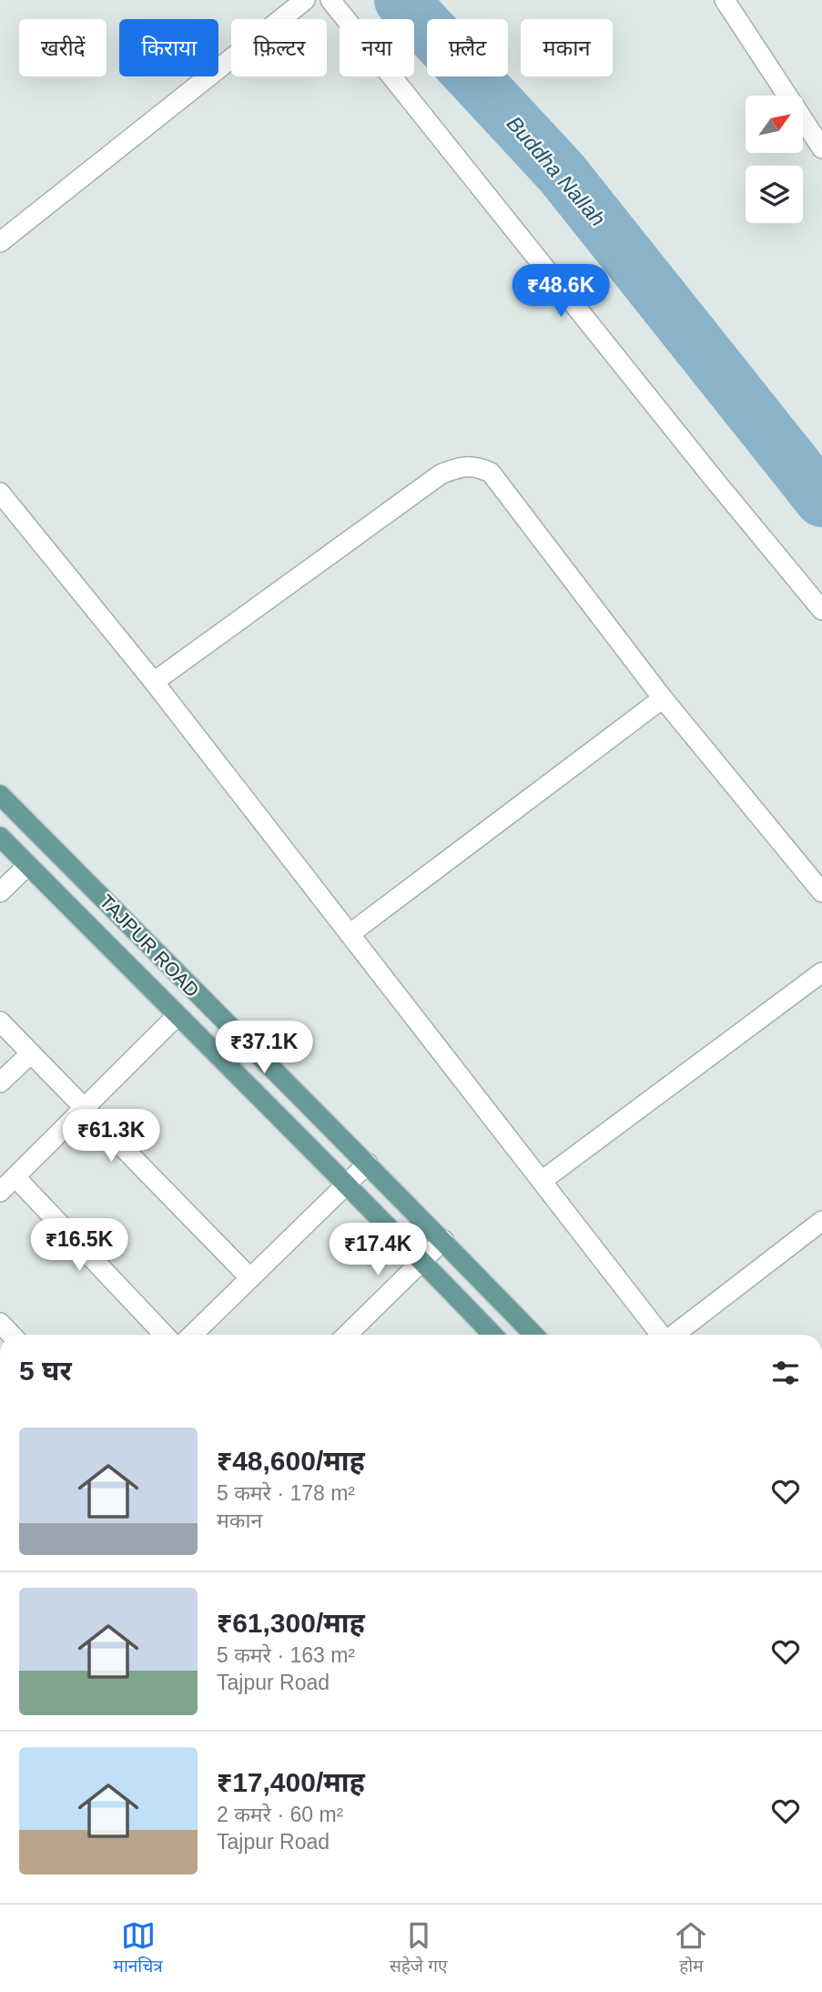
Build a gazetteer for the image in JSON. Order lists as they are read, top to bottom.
{
  "streets": {
    "main road": ["TAJPUR ROAD"]
  },
  "water": ["Buddha Nallah"],
  "north": "top right",
  "page": {
    "chip": [
      "खरीदें",
      "किराया",
      "फ़िल्टर",
      "नया",
      "फ़्लैट",
      "मकान"
    ],
    "price": [
      "₹48.6K",
      "₹37.1K",
      "₹61.3K",
      "₹16.5K",
      "₹17.4K"
    ],
    "heading": "5 घर",
    "list": [
      {
        "name": "₹48,600/माह",
        "note": "5 कमरे · 178 m² · मकान"
      },
      {
        "name": "₹61,300/माह",
        "note": "5 कमरे · 163 m² · Tajpur Road"
      },
      {
        "name": "₹17,400/माह",
        "note": "2 कमरे · 60 m² · Tajpur Road"
      }
    ],
    "tabs": ["मानचित्र", "सहेजे गए", "होम"]
  }
}
